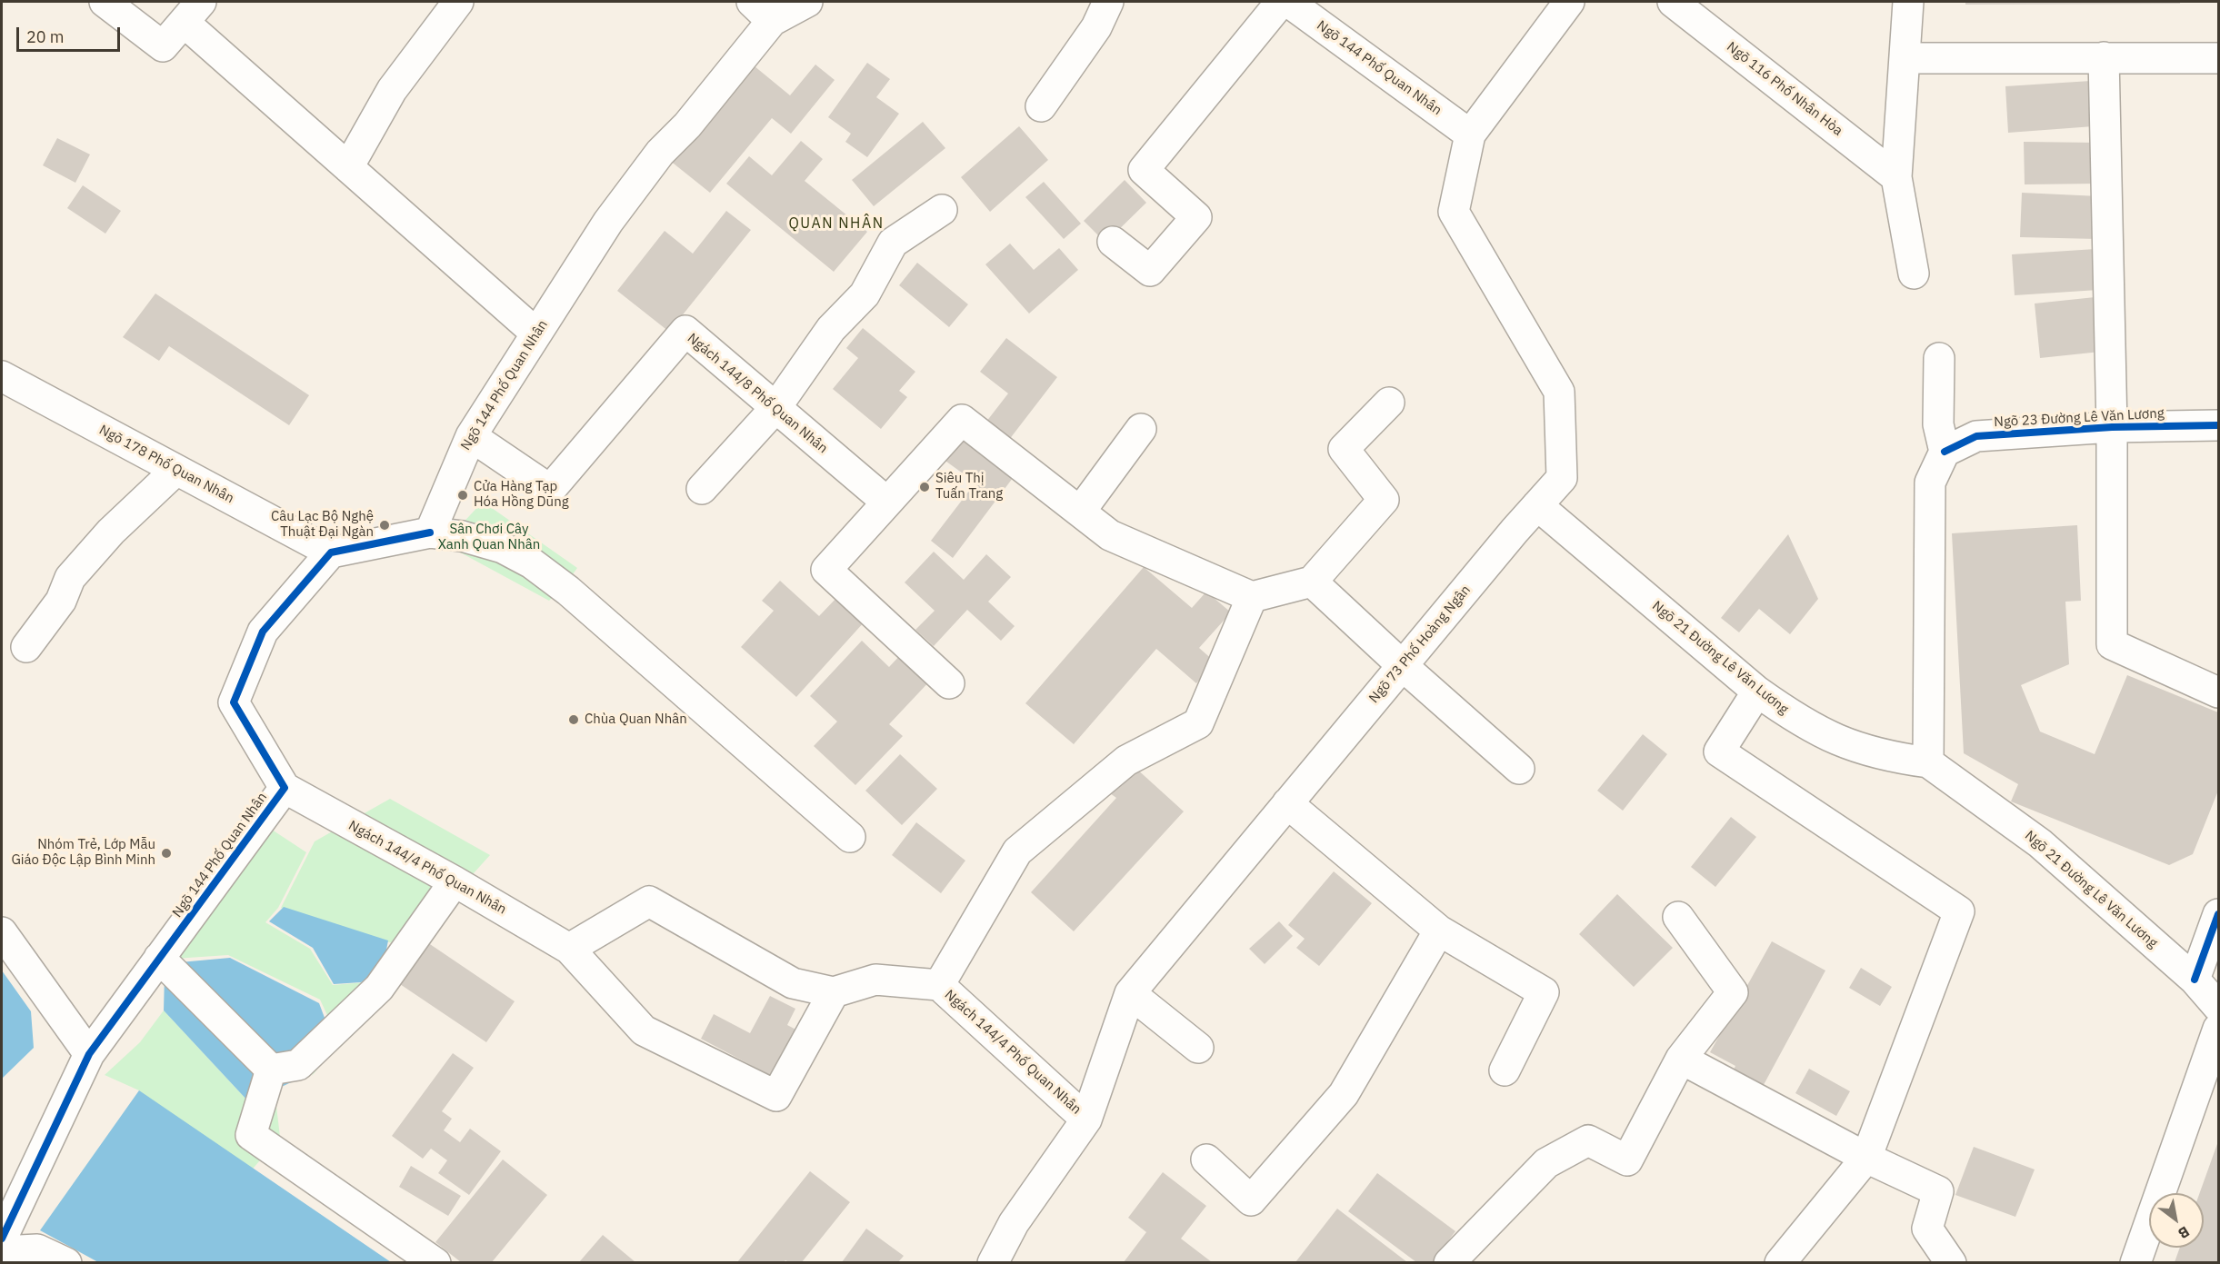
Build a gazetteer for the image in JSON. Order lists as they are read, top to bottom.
{
  "streets": {
    "street": [
      "Ngõ 144 Phố Quan Nhân",
      "Ngõ 116 Phố Nhân Hòa",
      "Ngách 144/8 Phố Quan Nhân",
      "Ngõ 23 Đường Lê Văn Lương",
      "Ngõ 178 Phố Quan Nhân",
      "Ngõ 73 Phố Hoàng Ngân",
      "Ngõ 21 Đường Lê Văn Lương",
      "Ngách 144/4 Phố Quan Nhân"
    ]
  },
  "crossings": [
    ["Ngõ 144 Phố Quan Nhân", "Ngách 144/8 Phố Quan Nhân"],
    ["Ngõ 144 Phố Quan Nhân", "Ngõ 178 Phố Quan Nhân"],
    ["Ngõ 144 Phố Quan Nhân", "Ngõ 73 Phố Hoàng Ngân"],
    ["Ngõ 144 Phố Quan Nhân", "Ngách 144/4 Phố Quan Nhân"],
    ["Ngõ 73 Phố Hoàng Ngân", "Ngõ 21 Đường Lê Văn Lương"],
    ["Ngõ 73 Phố Hoàng Ngân", "Ngách 144/4 Phố Quan Nhân"]
  ],
  "districts": ["QUAN NHÂN"],
  "parks": ["Sân Chơi Cây Xanh Quan Nhân"],
  "places": [
    "Siêu Thị Tuấn Trang",
    "Cửa Hàng Tạp Hóa Hồng Dũng",
    "Câu Lạc Bộ Nghệ Thuật Đại Ngàn",
    "Chùa Quan Nhân",
    "Nhóm Trẻ, Lớp Mẫu Giáo Độc Lập Bình Minh"
  ],
  "scale_bar": "20 m",
  "north": "bottom right"
}
